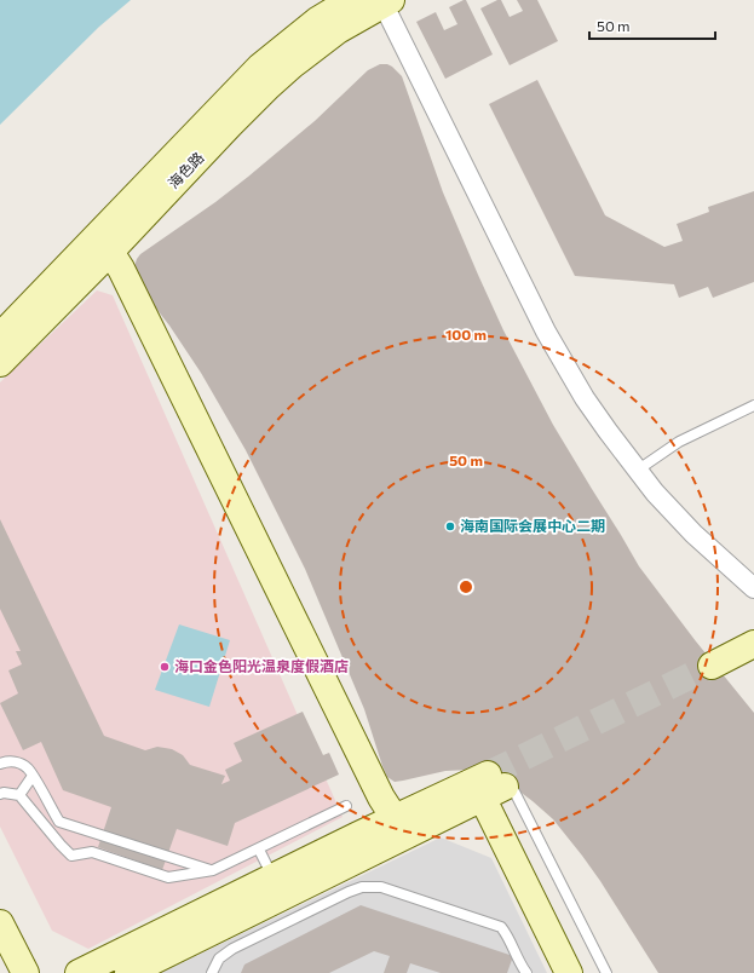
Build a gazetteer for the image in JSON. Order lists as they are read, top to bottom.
{
  "streets": {
    "street": ["海色路"]
  },
  "places": ["海南国际会展中心二期", "海口金色阳光温泉度假酒店"],
  "scale_bar": "50 m",
  "rings": ["100 m", "50 m"]
}
